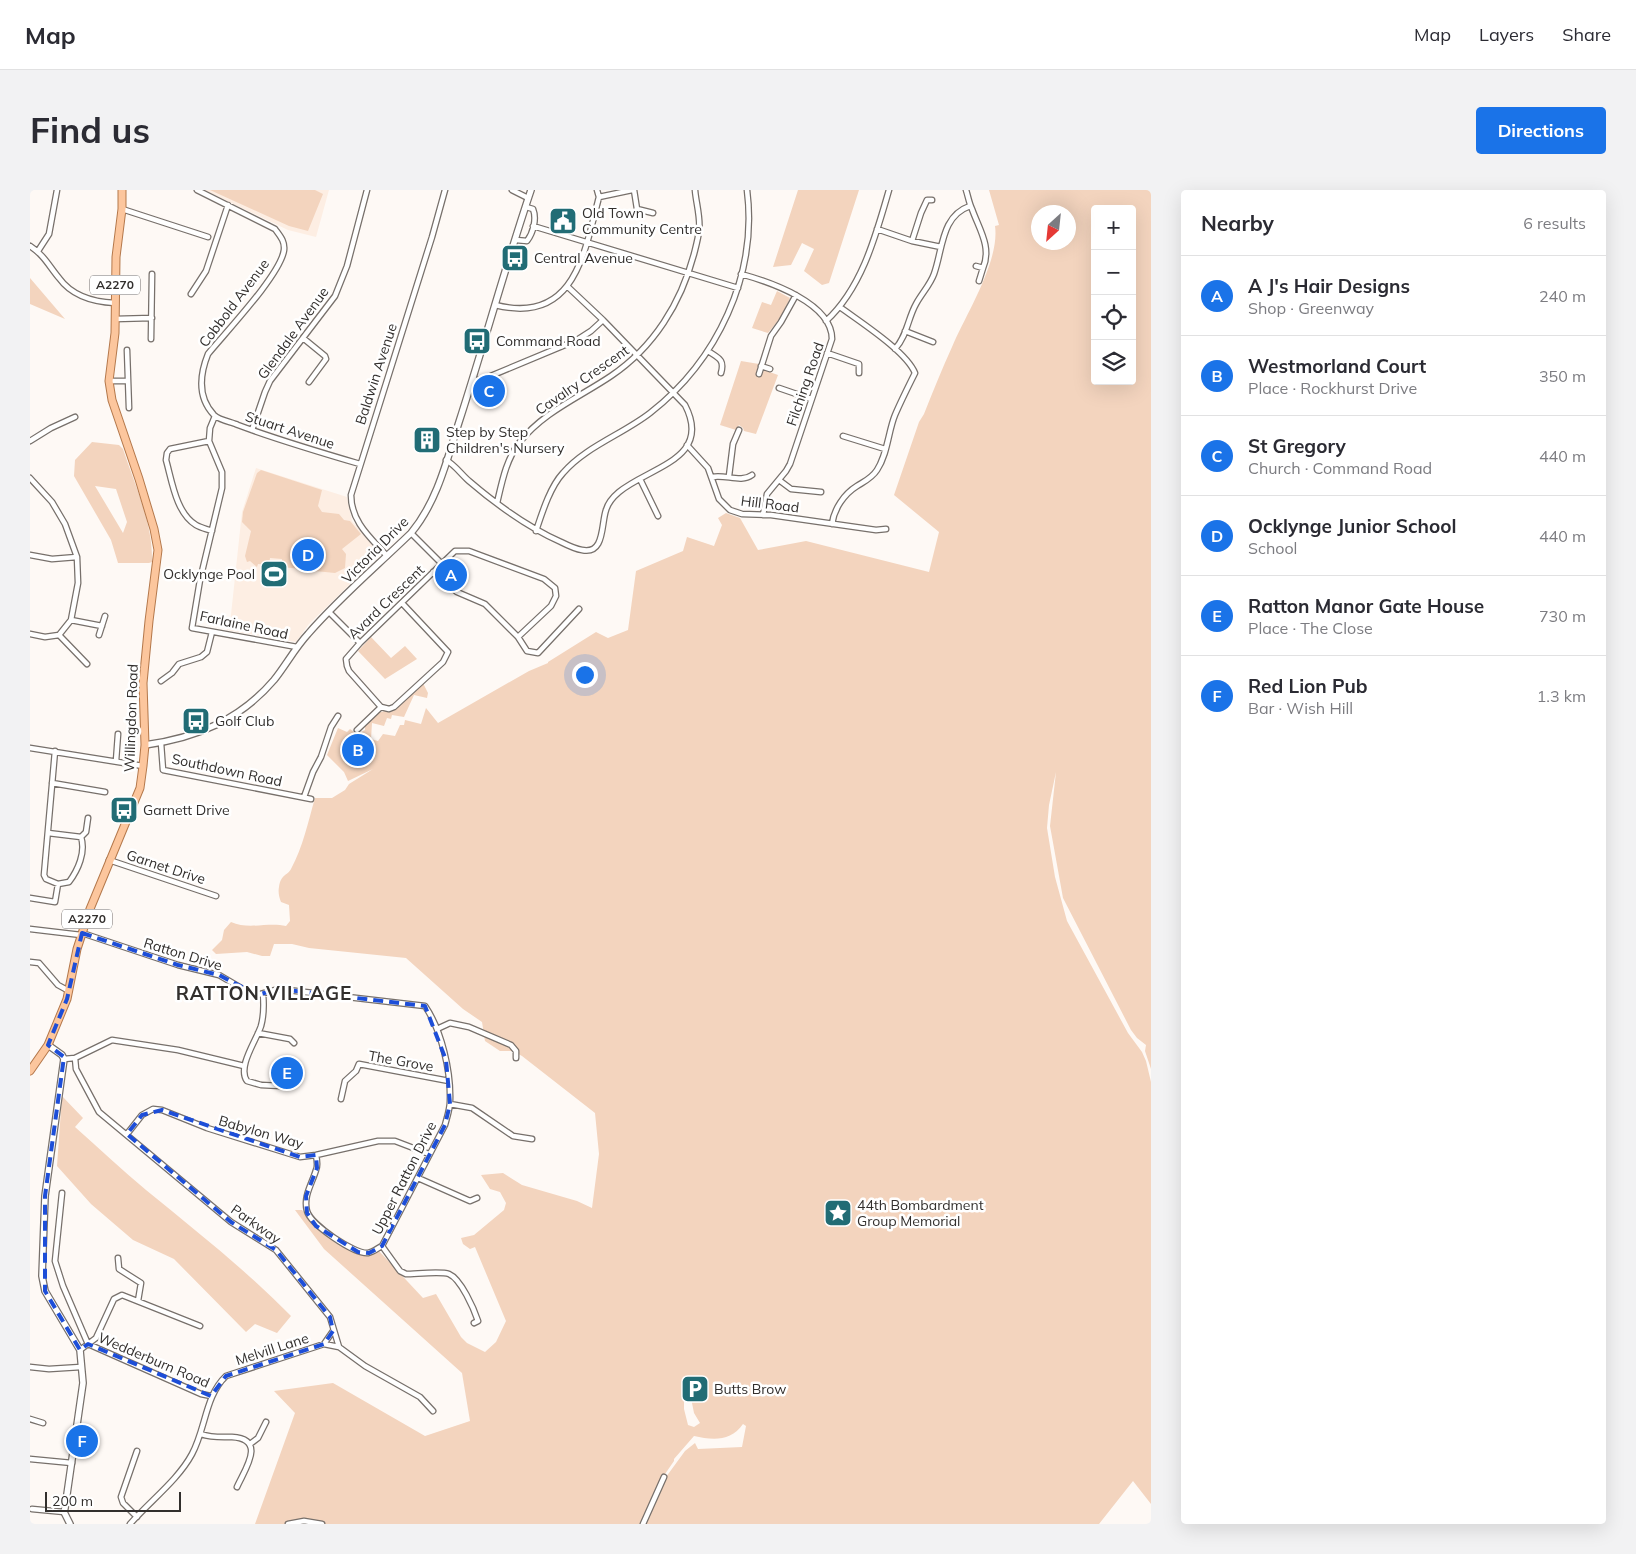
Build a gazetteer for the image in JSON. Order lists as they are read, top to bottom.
{
  "streets": {
    "main road": ["A2270", "Willingdon Road"],
    "street": [
      "Cobbold Avenue",
      "Glendale Avenue",
      "Baldwin Avenue",
      "Cavalry Crescent",
      "Filching Road",
      "Stuart Avenue",
      "Hill Road",
      "Victoria Drive",
      "Avard Crescent",
      "Farlaine Road",
      "Southdown Road",
      "Garnet Drive",
      "Ratton Drive",
      "The Grove",
      "Babylon Way",
      "Upper Ratton Drive",
      "Parkway",
      "Melvill Lane",
      "Wedderburn Road"
    ]
  },
  "crossings": [
    ["Cobbold Avenue", "Stuart Avenue"],
    ["Glendale Avenue", "Stuart Avenue"],
    ["Baldwin Avenue", "Stuart Avenue"],
    ["Baldwin Avenue", "Victoria Drive"],
    ["Filching Road", "Hill Road"],
    ["Victoria Drive", "Farlaine Road"],
    ["Victoria Drive", "Willingdon Road"],
    ["Victoria Drive", "Southdown Road"],
    ["Willingdon Road", "Garnet Drive"],
    ["Willingdon Road", "Ratton Drive"],
    ["Ratton Drive", "Upper Ratton Drive"],
    ["The Grove", "Upper Ratton Drive"],
    ["Babylon Way", "Upper Ratton Drive"],
    ["Babylon Way", "Parkway"],
    ["Melvill Lane", "Wedderburn Road"]
  ],
  "districts": ["RATTON VILLAGE"],
  "places": {
    "public building": ["Old Town Community Centre"],
    "bus stop": [
      "Central Avenue",
      "Command Road",
      "Golf Club",
      "Garnett Drive"
    ],
    "building": ["Step by Step Children's Nursery"],
    "sports": ["Ocklynge Pool"],
    "place": ["44th Bombardment Group Memorial"],
    "parking": ["Butts Brow"]
  },
  "scale_bar": "200 m",
  "north": "bottom left",
  "page": {
    "header": "Map",
    "nav": ["Map", "Layers", "Share"],
    "buttons": "Directions",
    "title": "Find us",
    "heading": ["Nearby", "6 results"],
    "map_buttons": ["+", "−"],
    "list": [
      {
        "mark": "A",
        "name": "A J's Hair Designs",
        "note": "Shop · Greenway",
        "value": "240 m"
      },
      {
        "mark": "B",
        "name": "Westmorland Court",
        "note": "Place · Rockhurst Drive",
        "value": "350 m"
      },
      {
        "mark": "C",
        "name": "St Gregory",
        "note": "Church · Command Road",
        "value": "440 m"
      },
      {
        "mark": "D",
        "name": "Ocklynge Junior School",
        "note": "School",
        "value": "440 m"
      },
      {
        "mark": "E",
        "name": "Ratton Manor Gate House",
        "note": "Place · The Close",
        "value": "730 m"
      },
      {
        "mark": "F",
        "name": "Red Lion Pub",
        "note": "Bar · Wish Hill",
        "value": "1.3 km"
      }
    ],
    "pins": [
      "C",
      "D",
      "A",
      "B",
      "E",
      "F"
    ],
    "scale": "200 m"
  }
}
